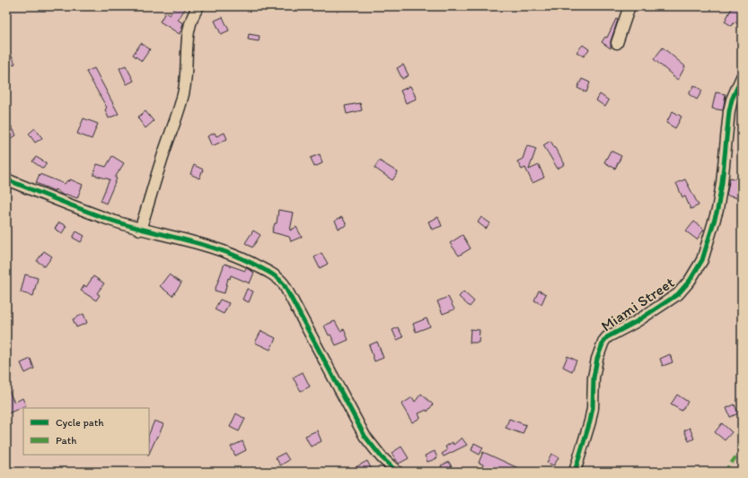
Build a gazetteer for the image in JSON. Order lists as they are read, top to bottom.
{
  "streets": {
    "street": ["Miami Street"]
  },
  "legend": ["Cycle path", "Path"]
}
